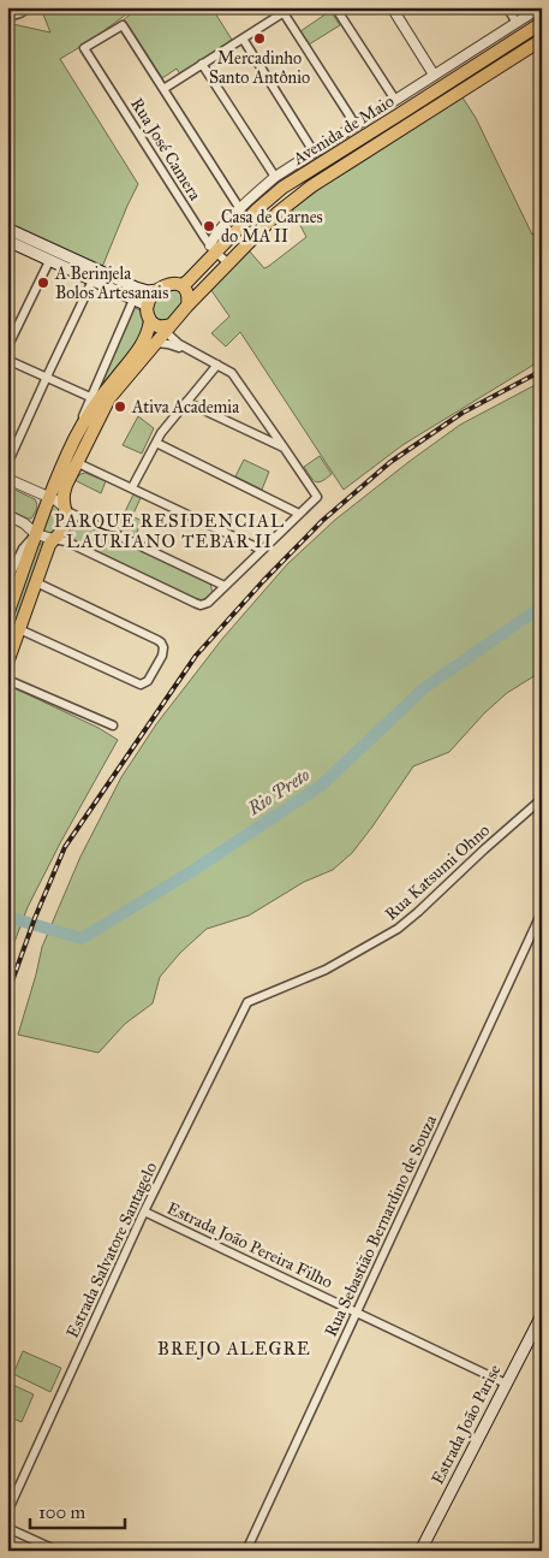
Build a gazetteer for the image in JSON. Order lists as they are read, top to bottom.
{
  "streets": {
    "main road": ["Avenida de Maio", "Estrada João Parise"],
    "street": [
      "Rua José Camera",
      "Rua Katsumi Ohno",
      "Rua Sebastião Bernardino de Souza",
      "Estrada João Pereira Filho",
      "Estrada Salvatore Santagelo"
    ]
  },
  "crossings": [
    ["Avenida de Maio", "Rua José Camera"],
    ["Rua Katsumi Ohno", "Estrada Salvatore Santagelo"],
    ["Rua Sebastião Bernardino de Souza", "Estrada João Pereira Filho"],
    ["Estrada João Pereira Filho", "Estrada Salvatore Santagelo"],
    ["Estrada João Pereira Filho", "Estrada João Parise"]
  ],
  "districts": ["PARQUE RESIDENCIAL LAURIANO TEBAR II", "BREJO ALEGRE"],
  "water": ["Rio Preto"],
  "places": [
    "Mercadinho Santo Antônio",
    "Casa de Carnes do MA II",
    "A Berinjela Bolos Artesanais",
    "Ativa Academia"
  ],
  "scale_bar": "100 m"
}
